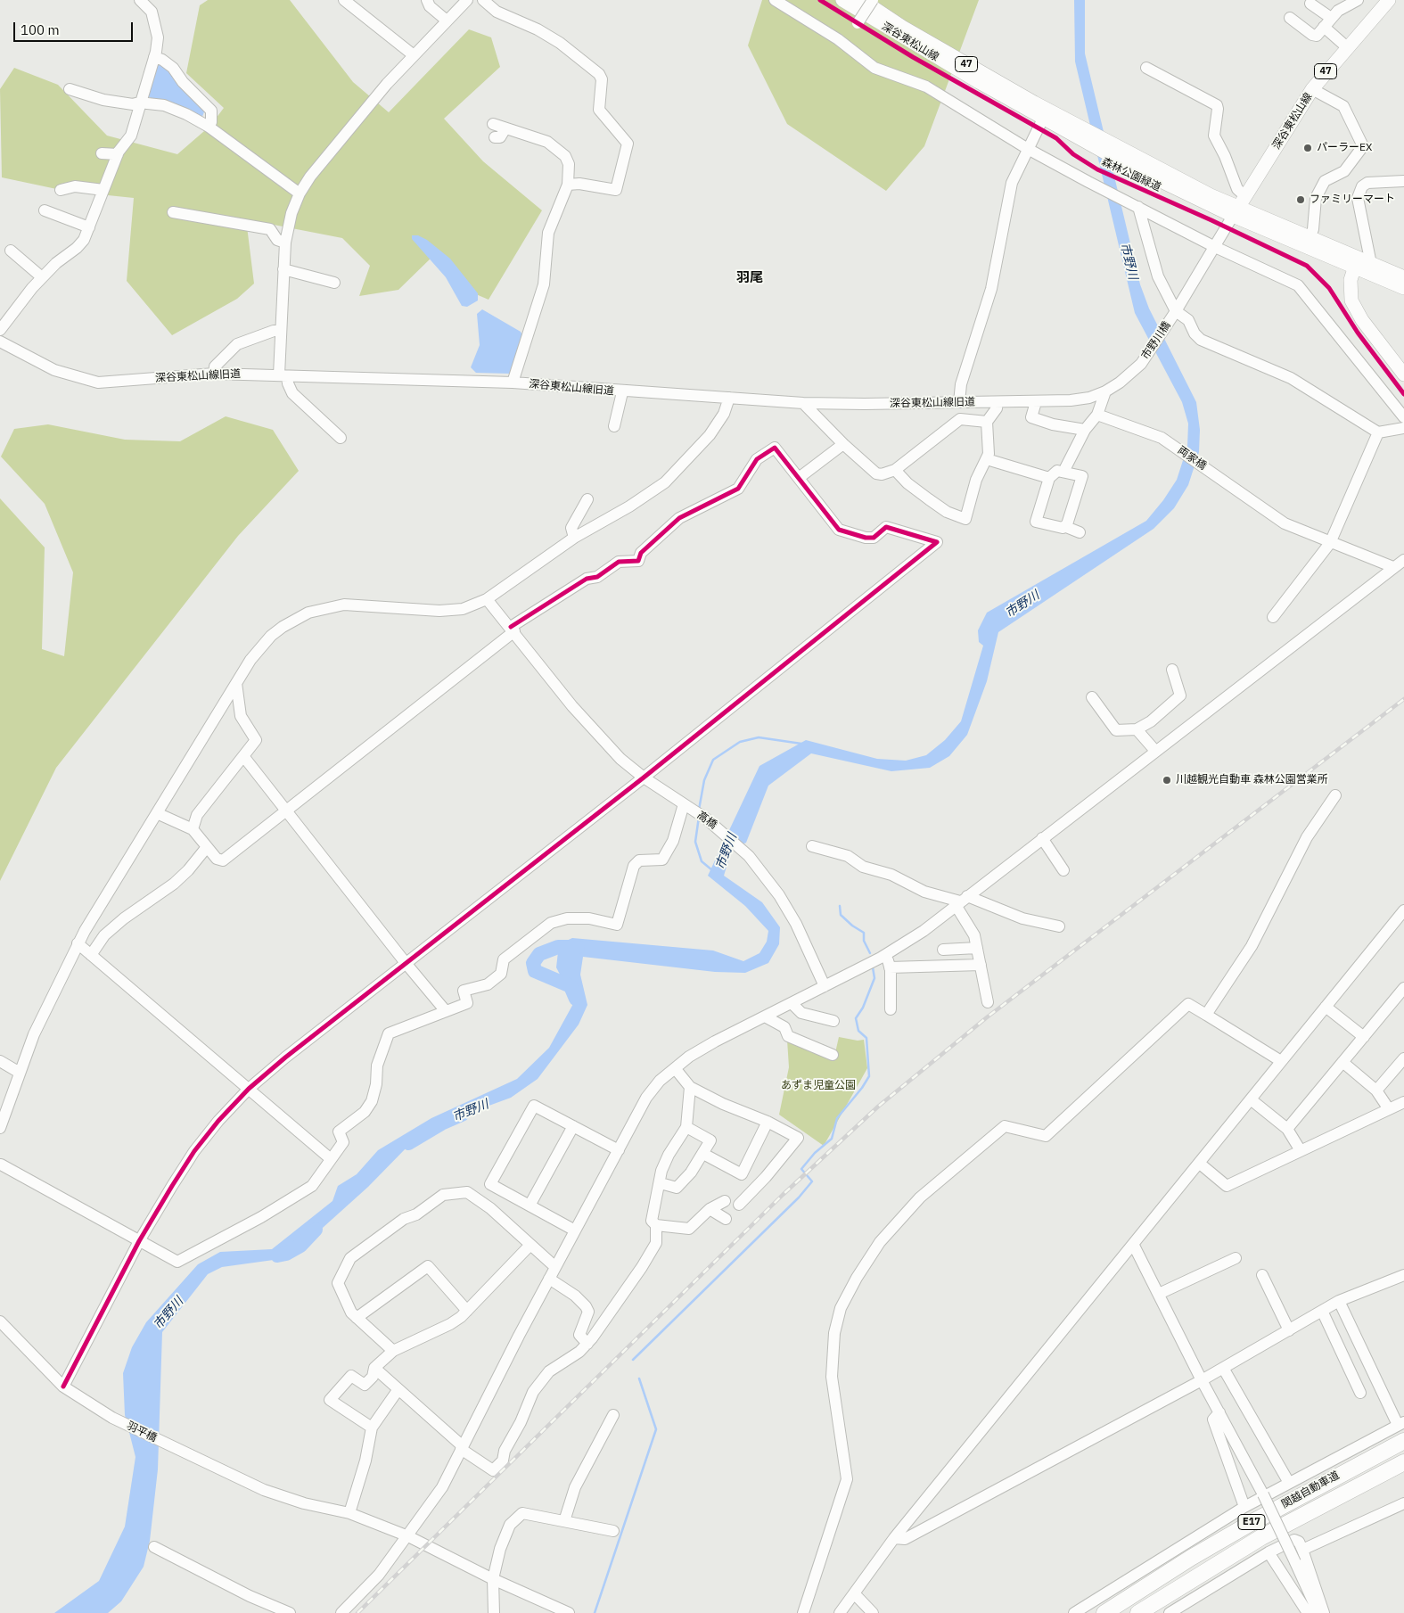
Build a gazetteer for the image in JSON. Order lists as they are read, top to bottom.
{
  "streets": {
    "highway": ["関越自動車道", "E17"],
    "main road": ["深谷東松山線", "47"],
    "street": [
      "市野川橋",
      "深谷東松山線旧道",
      "両家橋",
      "高橋",
      "羽平橋"
    ],
    "cycle path": ["森林公園緑道"]
  },
  "crossings": [
    ["深谷東松山線", "47"],
    ["市野川橋", "深谷東松山線旧道"]
  ],
  "districts": ["羽尾"],
  "water": ["市野川"],
  "parks": ["あずま児童公園"],
  "places": ["パーラーEX", "ファミリーマート", "川越観光自動車 森林公園営業所"],
  "scale_bar": "100 m"
}
